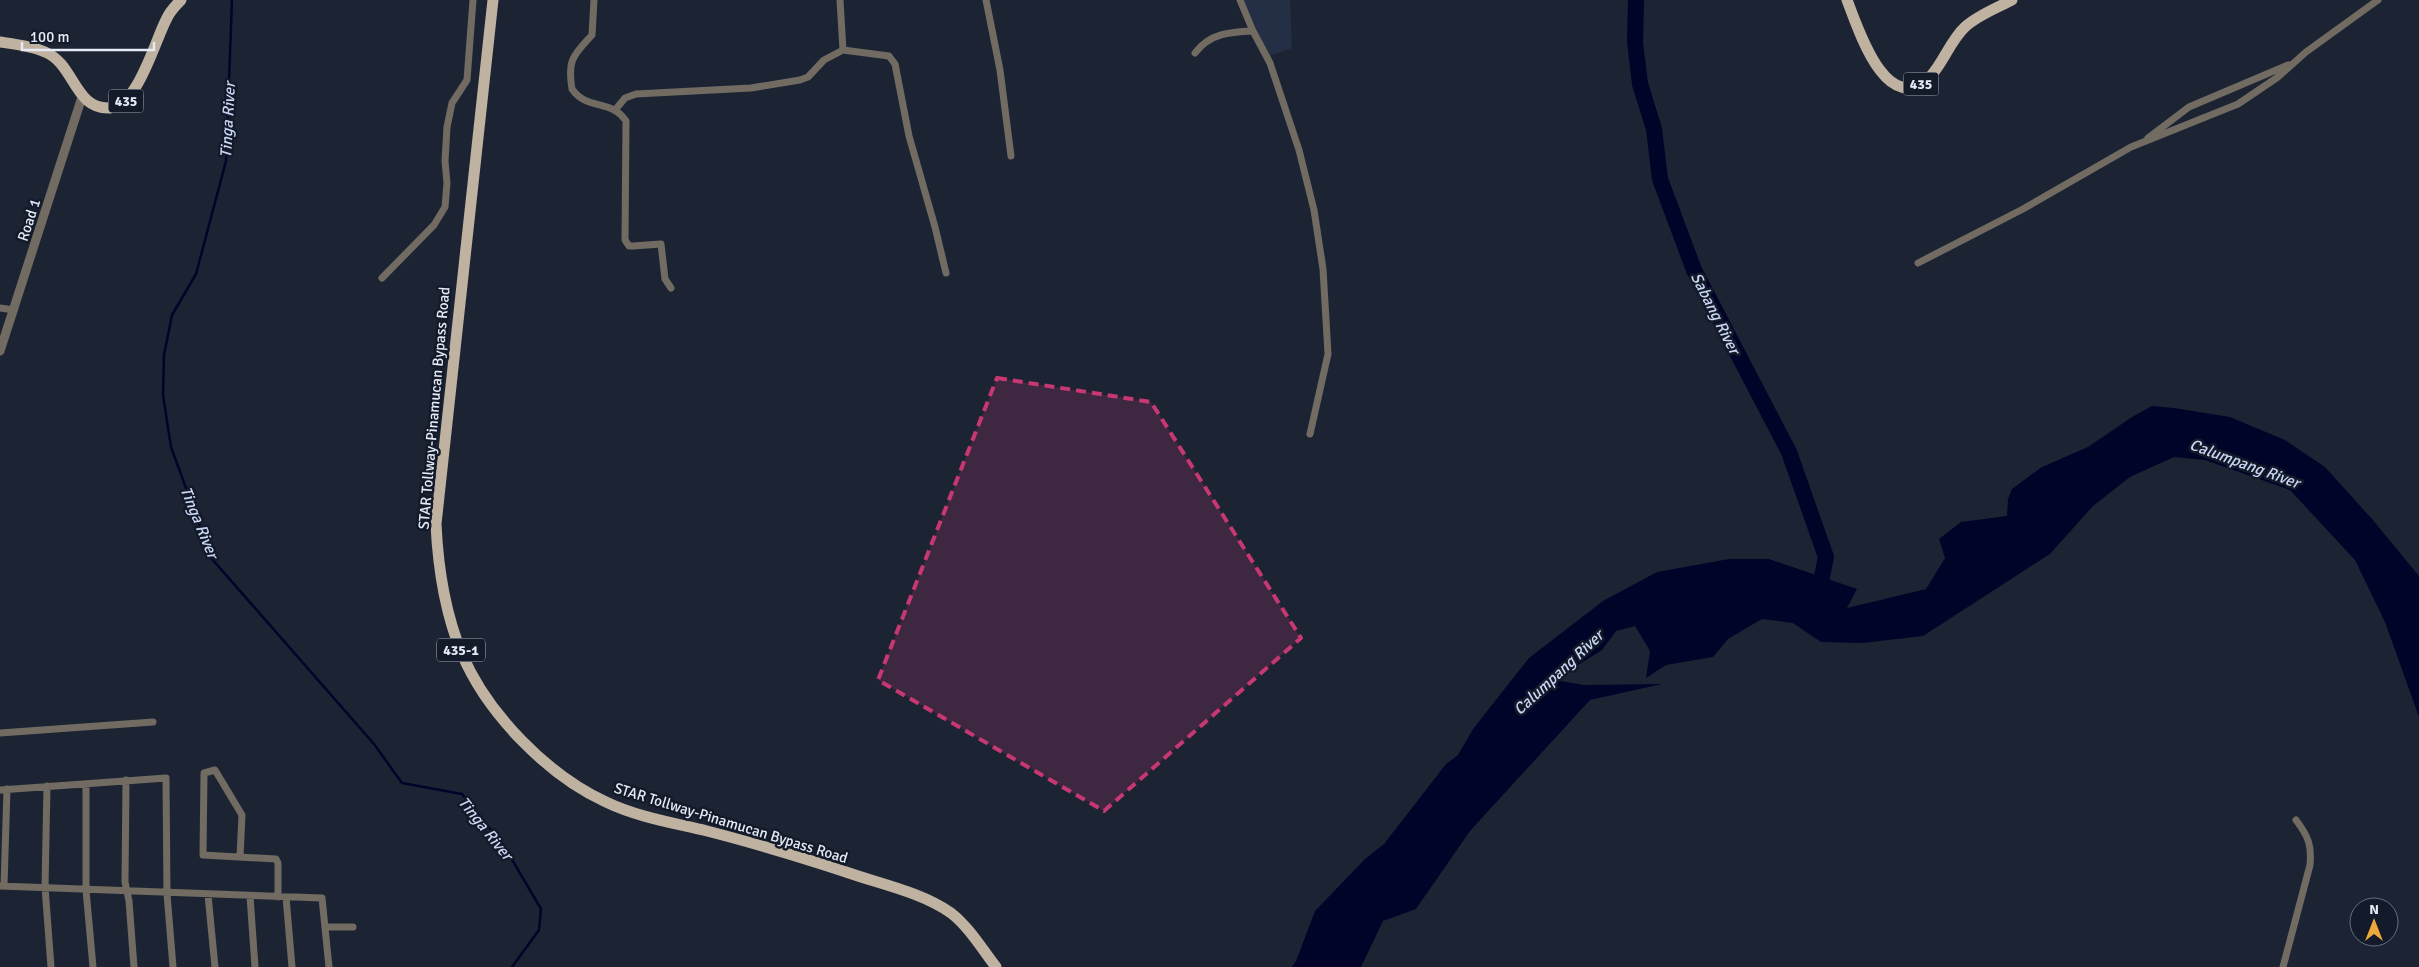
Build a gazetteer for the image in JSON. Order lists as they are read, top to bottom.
{
  "streets": {
    "main road": ["435", "STAR Tollway-Pinamucan Bypass Road", "435-1"],
    "street": ["Road 1"]
  },
  "crossings": [
    ["435", "Road 1"]
  ],
  "water": ["Tinga River", "Sabang River", "Calumpang River"],
  "scale_bar": "100 m",
  "north": "top"
}
